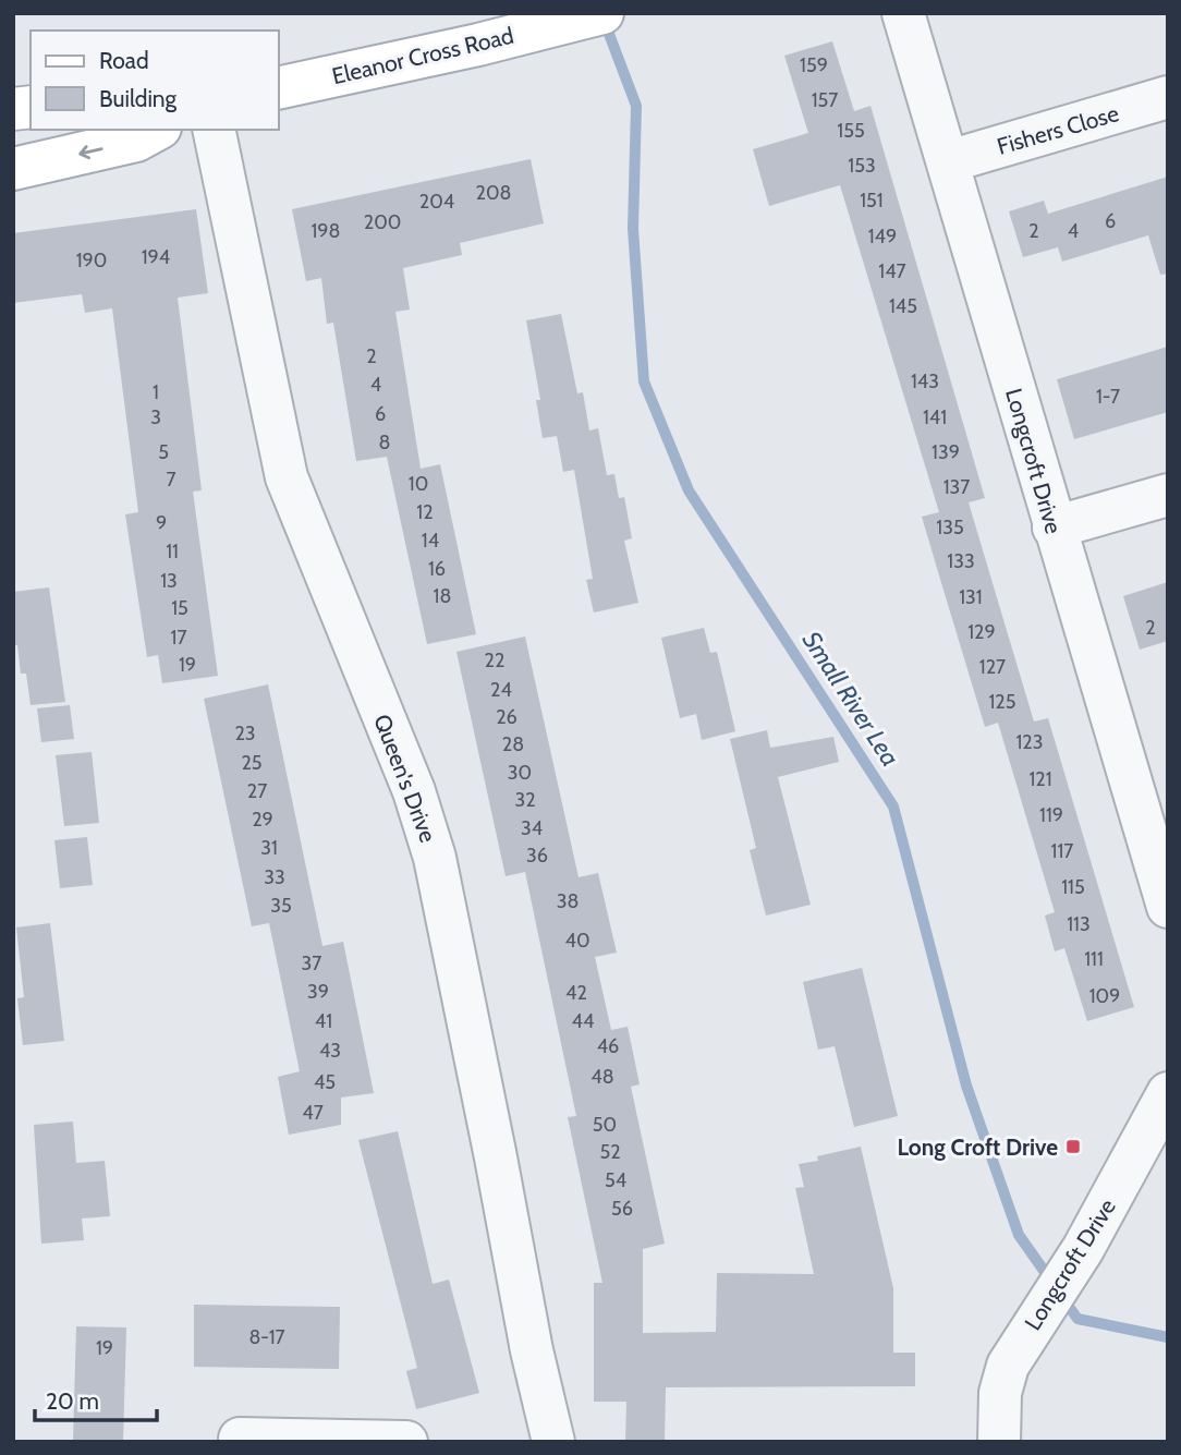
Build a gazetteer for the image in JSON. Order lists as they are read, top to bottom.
{
  "streets": {
    "main road": ["Eleanor Cross Road"],
    "street": ["Fishers Close", "Longcroft Drive", "Queen's Drive"]
  },
  "crossings": [
    ["Fishers Close", "Longcroft Drive"]
  ],
  "water": ["Small River Lea"],
  "places": {
    "transit": ["Long Croft Drive"]
  },
  "house_numbers": [
    "159",
    "157",
    "155",
    "153",
    "208",
    "151",
    "204",
    "6",
    "200",
    "198",
    "2",
    "4",
    "149",
    "194",
    "190",
    "147",
    "145",
    "2",
    "143",
    "4",
    "1",
    "1-7",
    "6",
    "3",
    "141",
    "8",
    "5",
    "139",
    "7",
    "10",
    "137",
    "12",
    "9",
    "135",
    "14",
    "11",
    "133",
    "16",
    "13",
    "18",
    "131",
    "15",
    "2",
    "129",
    "17",
    "22",
    "19",
    "127",
    "24",
    "125",
    "26",
    "23",
    "123",
    "28",
    "25",
    "30",
    "121",
    "27",
    "32",
    "119",
    "29",
    "34",
    "31",
    "117",
    "36",
    "33",
    "115",
    "38",
    "35",
    "113",
    "40",
    "111",
    "37",
    "39",
    "42",
    "109",
    "41",
    "44",
    "46",
    "43",
    "48",
    "45",
    "47",
    "50",
    "52",
    "54",
    "56",
    "8-17",
    "19"
  ],
  "legend": ["Road", "Building"],
  "scale_bar": "20 m"
}
